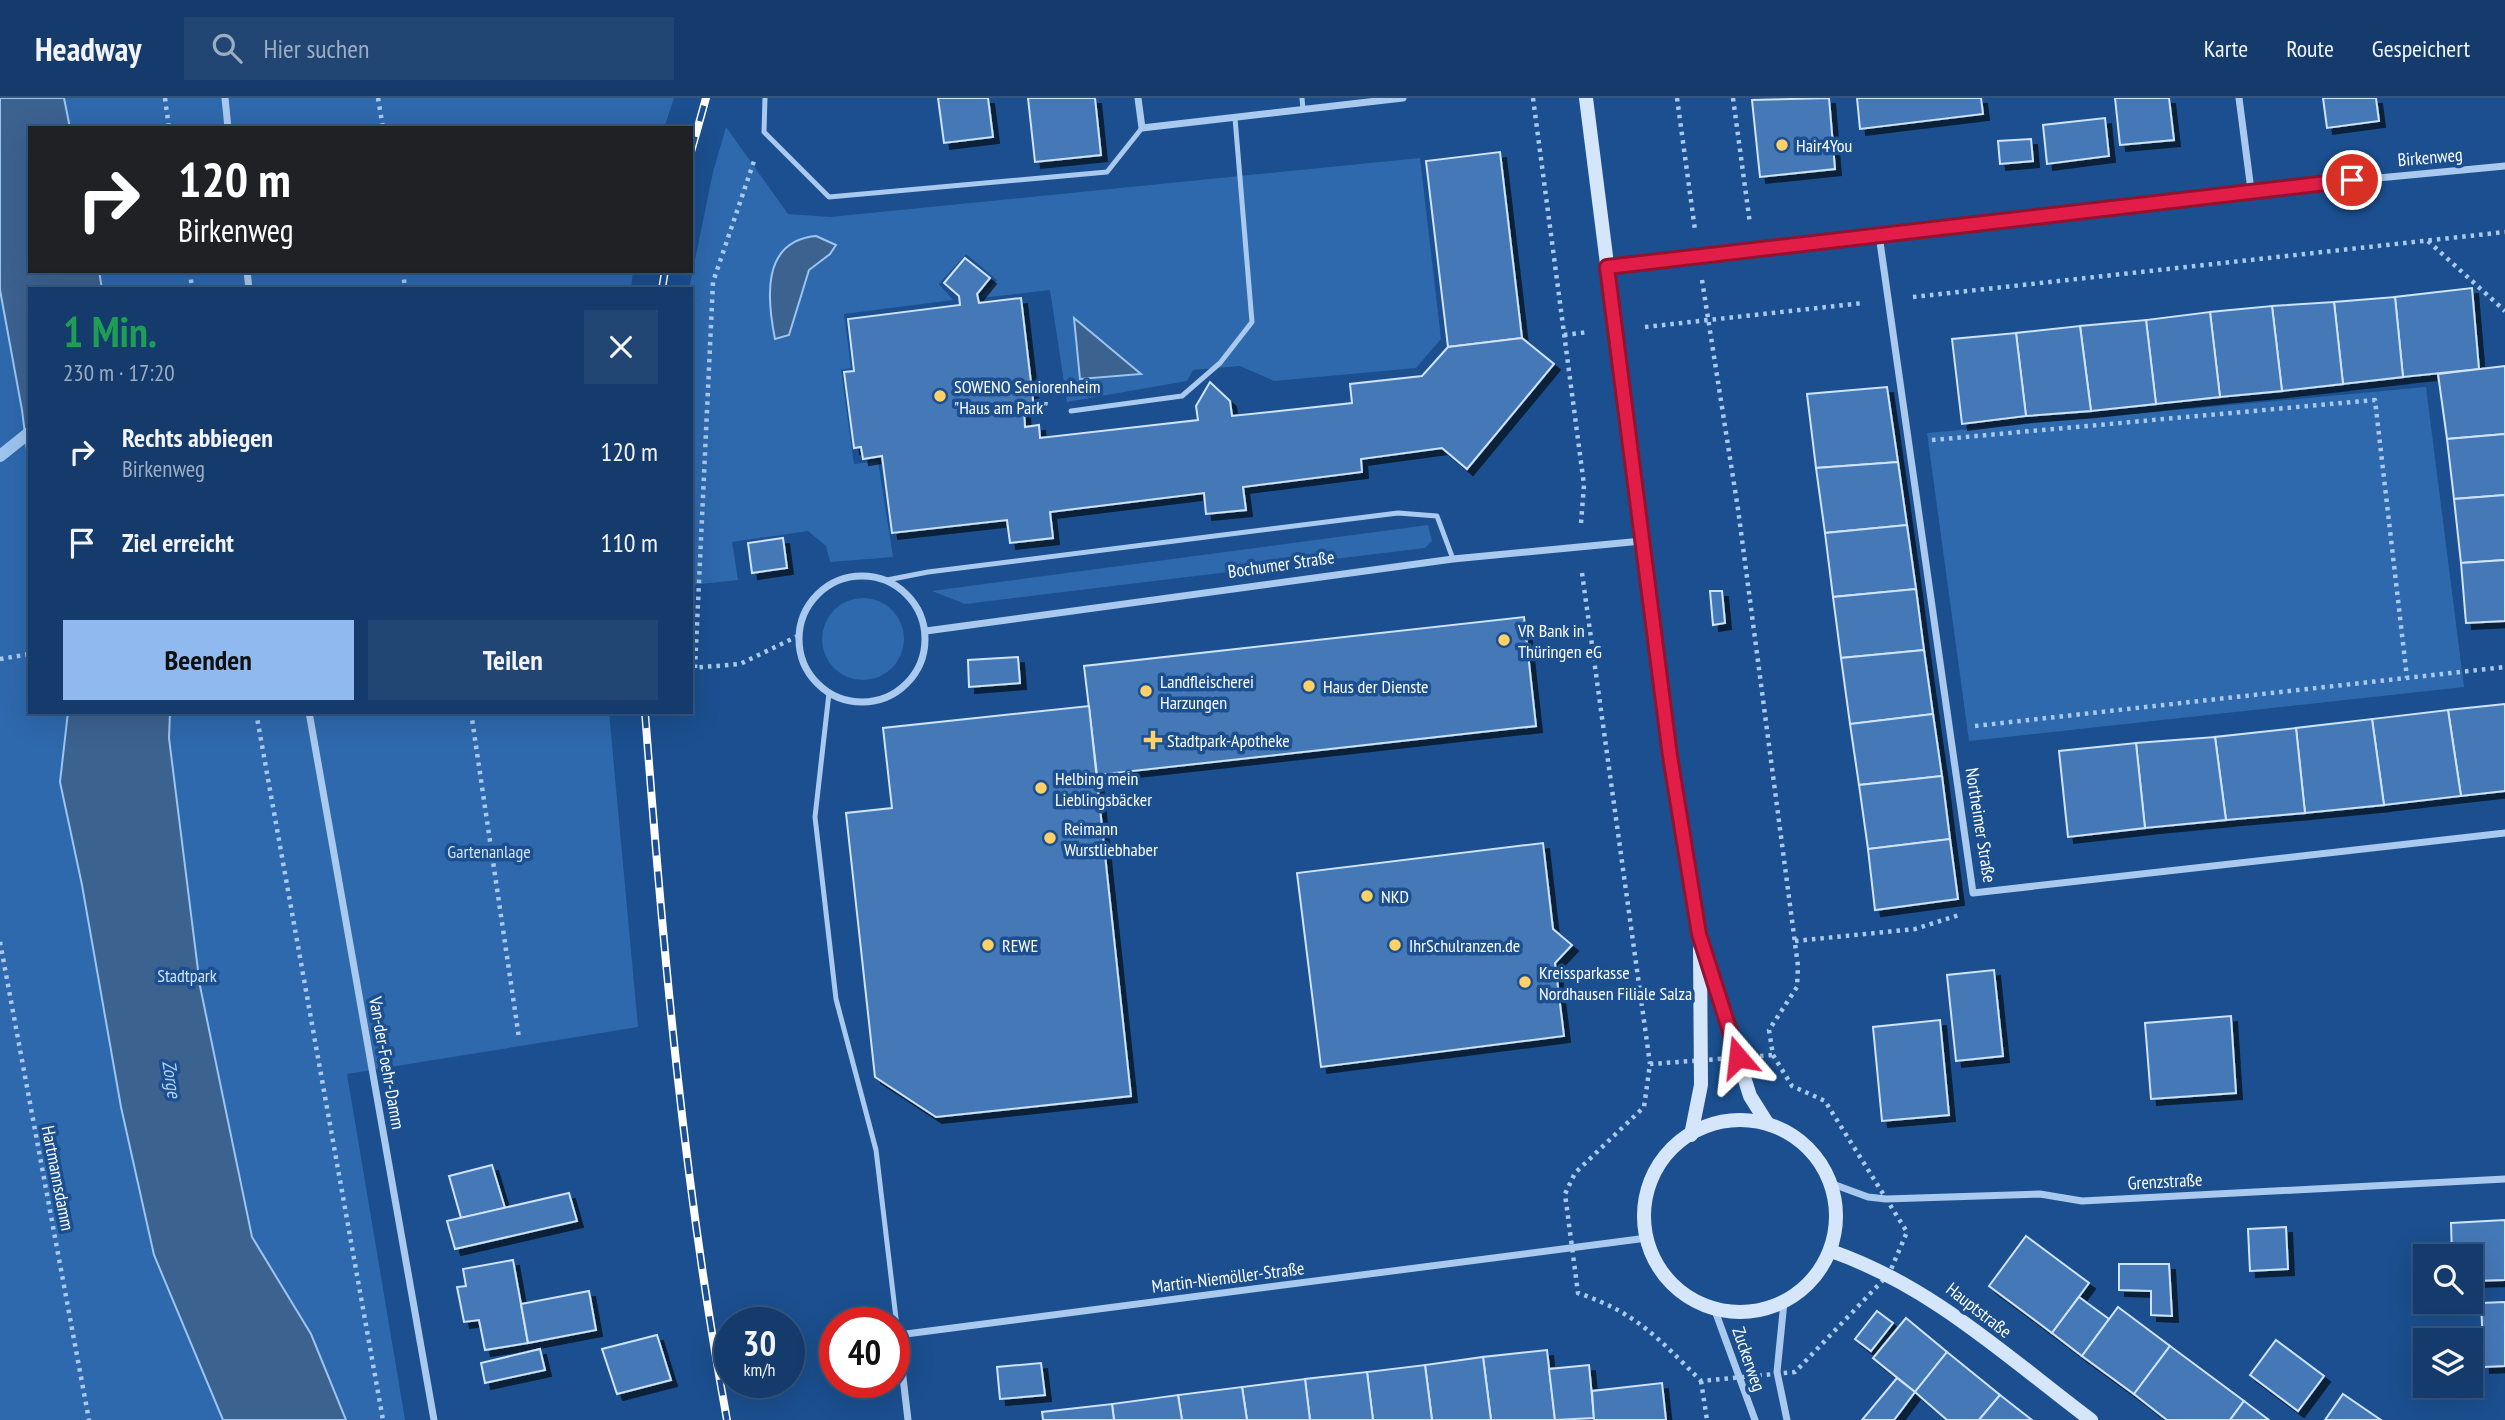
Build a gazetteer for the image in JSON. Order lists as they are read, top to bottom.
{
  "streets": {
    "street": [
      "Birkenweg",
      "Bochumer Straße",
      "Northeimer Straße",
      "Van-der-Foehr-Damm",
      "Grenzstraße",
      "Martin-Niemöller-Straße",
      "Hauptstraße",
      "Zuckerweg"
    ],
    "path": ["Hartmannsdamm"]
  },
  "crossings": [
    ["Birkenweg", "Northeimer Straße"],
    ["Grenzstraße", "Martin-Niemöller-Straße"],
    ["Grenzstraße", "Hauptstraße"],
    ["Grenzstraße", "Zuckerweg"],
    ["Martin-Niemöller-Straße", "Hauptstraße"],
    ["Martin-Niemöller-Straße", "Zuckerweg"],
    ["Hauptstraße", "Zuckerweg"]
  ],
  "water": ["Zorge"],
  "parks": ["Gartenanlage", "Stadtpark"],
  "places": {
    "other": [
      "Hair4You",
      "SOWENO Seniorenheim \"Haus am Park\"",
      "VR Bank in Thüringen eG",
      "Haus der Dienste",
      "Landfleischerei Harzungen",
      "Helbing mein Lieblingsbäcker",
      "Reimann Wurstliebhaber",
      "NKD",
      "REWE",
      "IhrSchulranzen.de",
      "Kreissparkasse Nordhausen Filiale Salza"
    ],
    "health": ["Stadtpark-Apotheke"]
  },
  "page": {
    "header": "Headway",
    "search": "Hier suchen",
    "nav": ["Karte", "Route", "Gespeichert"],
    "turn": ["120 m", "Birkenweg"],
    "heading": ["1 Min.", "230 m · 17:20"],
    "list": [
      {
        "name": "Rechts abbiegen",
        "note": "Birkenweg",
        "value": "120 m"
      },
      {
        "name": "Ziel erreicht",
        "value": "110 m"
      }
    ],
    "buttons": ["Beenden", "Teilen"],
    "speed": "30 km/h",
    "limit": "40"
  }
}
